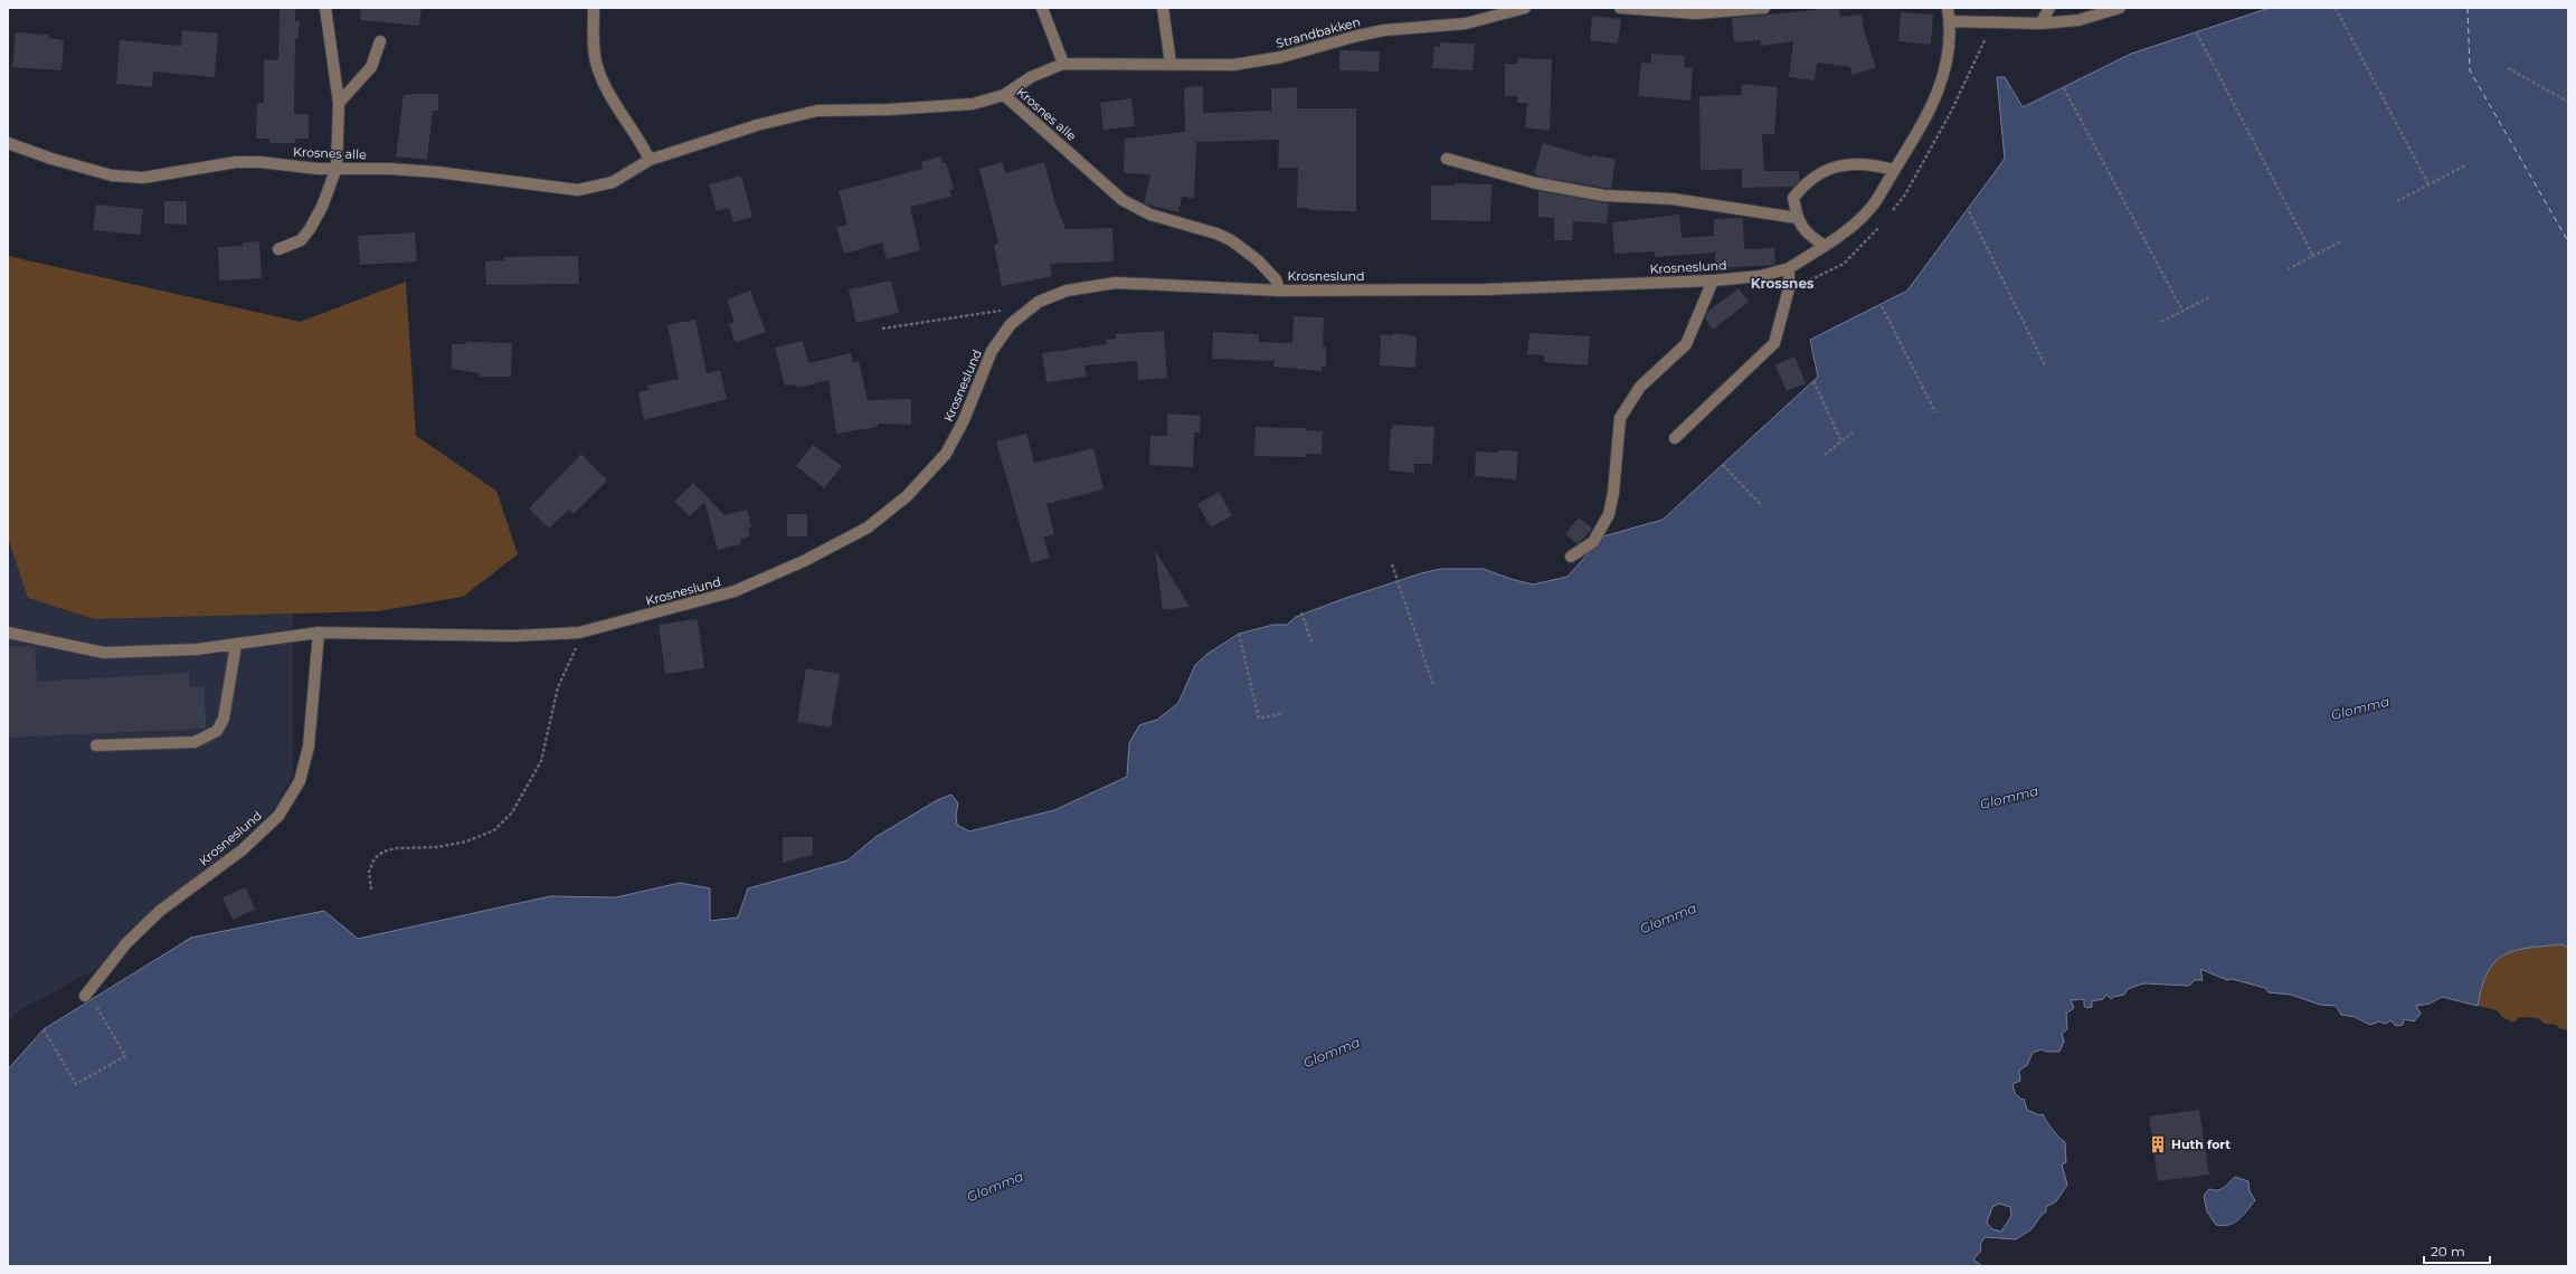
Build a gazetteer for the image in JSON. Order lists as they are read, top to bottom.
{
  "streets": {
    "street": ["Strandbakken", "Krosnes alle", "Krosneslund"]
  },
  "crossings": [
    ["Strandbakken", "Krosnes alle"],
    ["Krosnes alle", "Krosneslund"]
  ],
  "districts": ["Krossnes"],
  "water": ["Glomma"],
  "places": {
    "building": ["Huth fort"]
  },
  "scale_bar": "20 m"
}
